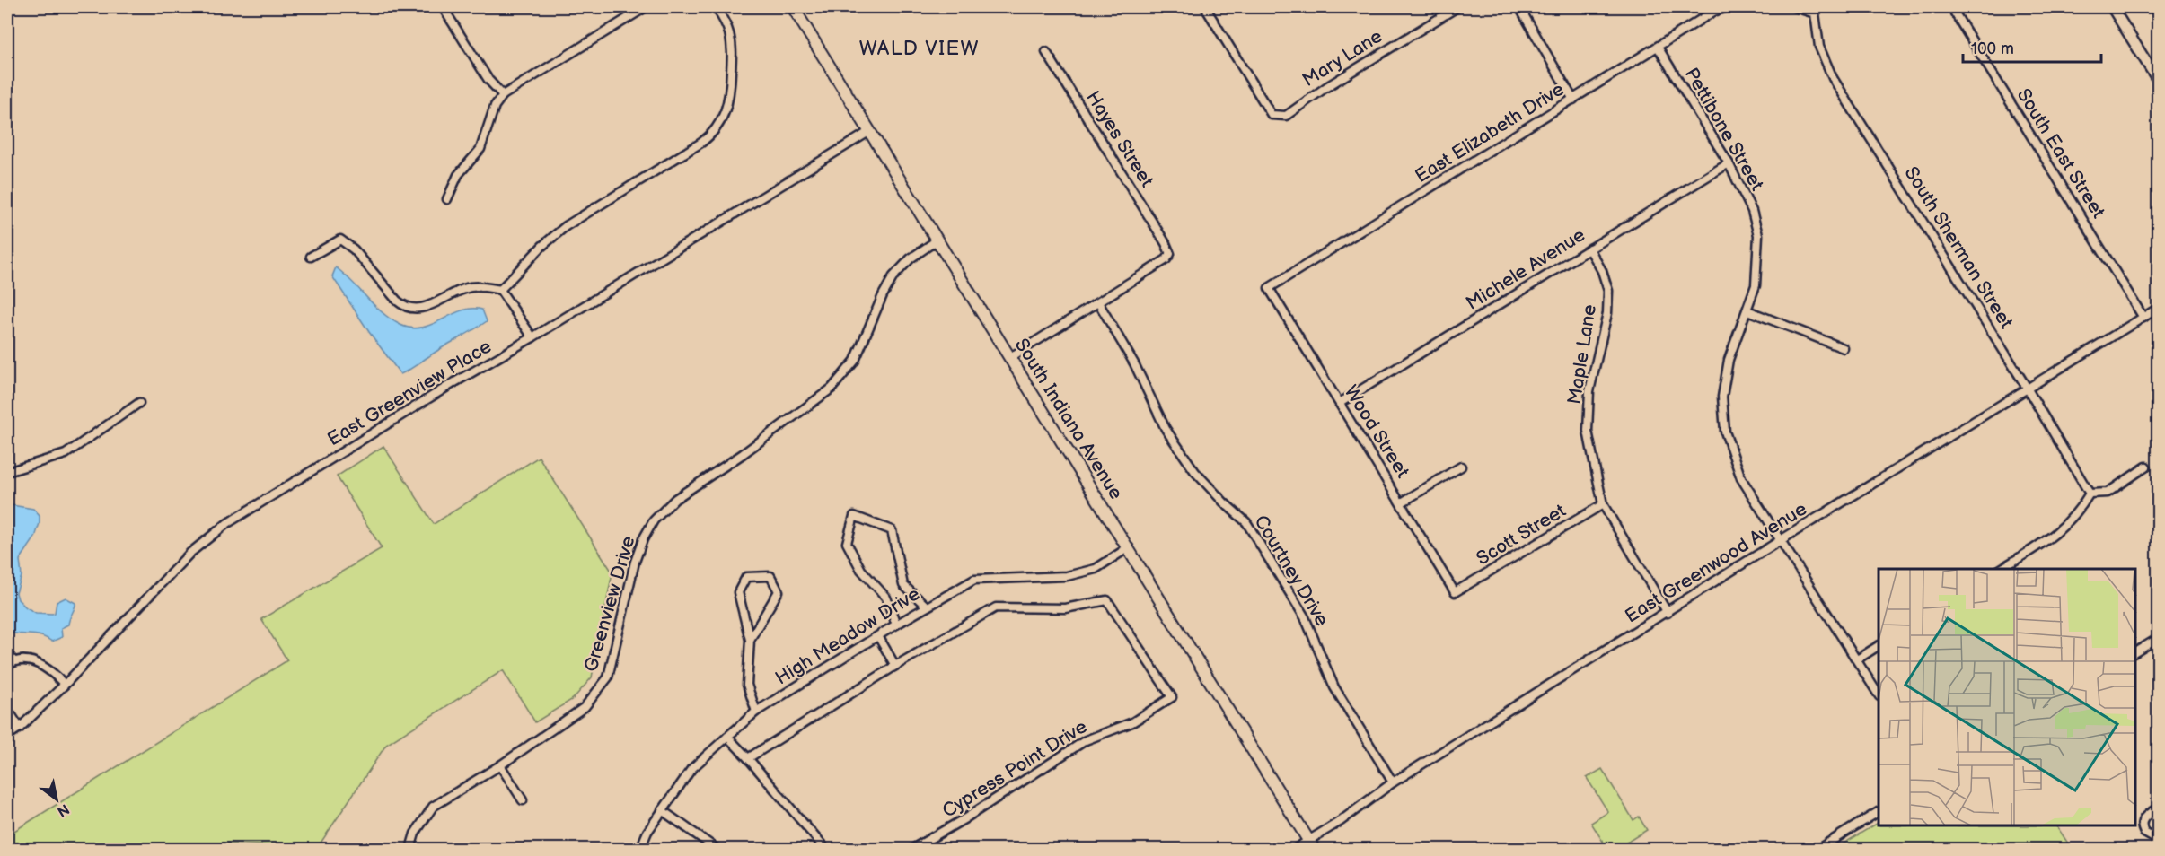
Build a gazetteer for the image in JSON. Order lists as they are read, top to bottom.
{
  "streets": {
    "main road": ["South Indiana Avenue"],
    "street": [
      "Mary Lane",
      "Pettibone Street",
      "East Elizabeth Drive",
      "Hayes Street",
      "South East Street",
      "South Sherman Street",
      "Michele Avenue",
      "Maple Lane",
      "East Greenview Place",
      "Wood Street",
      "Scott Street",
      "East Greenwood Avenue",
      "Courtney Drive",
      "Greenview Drive",
      "High Meadow Drive",
      "Cypress Point Drive"
    ]
  },
  "crossings": [
    ["Pettibone Street", "East Elizabeth Drive"],
    ["Pettibone Street", "Michele Avenue"],
    ["Pettibone Street", "East Greenwood Avenue"],
    ["East Elizabeth Drive", "Wood Street"],
    ["Hayes Street", "Courtney Drive"],
    ["South East Street", "East Greenwood Avenue"],
    ["South Sherman Street", "East Greenwood Avenue"],
    ["Michele Avenue", "Maple Lane"],
    ["Michele Avenue", "Wood Street"],
    ["Maple Lane", "Scott Street"],
    ["Maple Lane", "East Greenwood Avenue"],
    ["East Greenview Place", "South Indiana Avenue"],
    ["South Indiana Avenue", "East Greenwood Avenue"],
    ["South Indiana Avenue", "Greenview Drive"],
    ["South Indiana Avenue", "High Meadow Drive"],
    ["Wood Street", "Scott Street"],
    ["East Greenwood Avenue", "Courtney Drive"]
  ],
  "districts": ["WALD VIEW"],
  "scale_bar": "100 m",
  "north": "bottom right"
}
